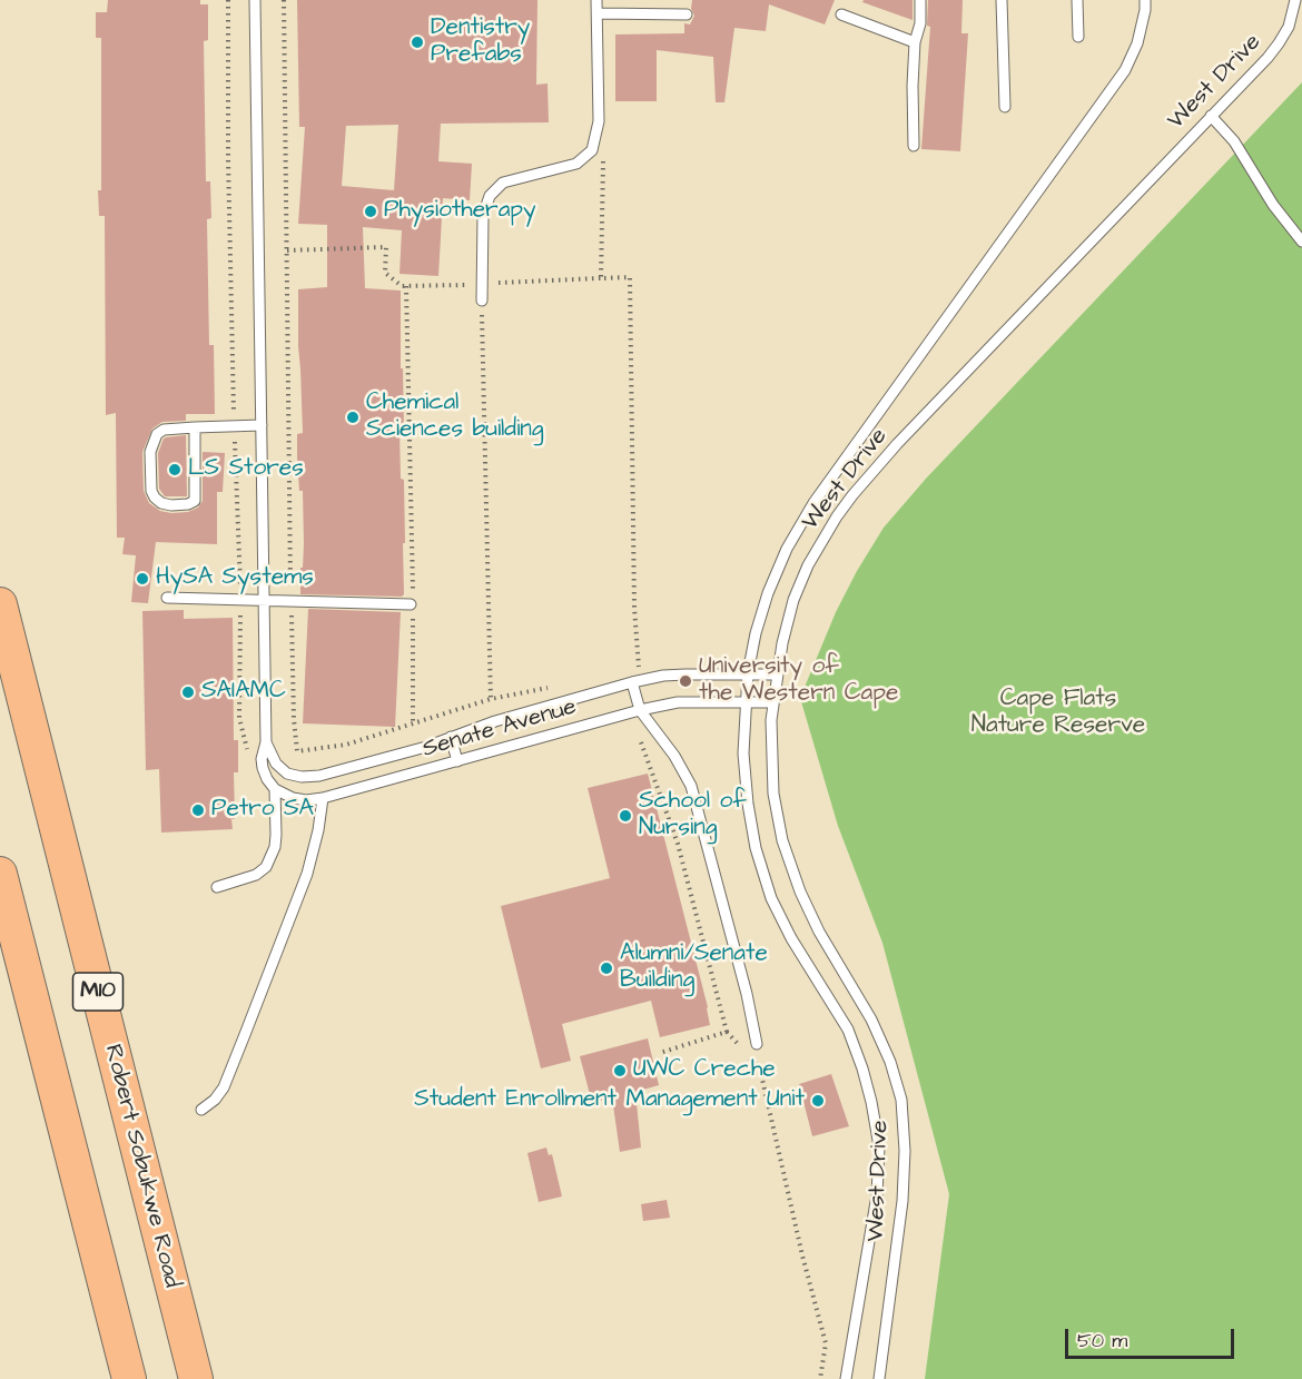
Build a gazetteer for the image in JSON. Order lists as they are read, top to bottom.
{
  "streets": {
    "main road": ["M10", "Robert Sobukwe Road"],
    "lane": ["West Drive", "Senate Avenue"]
  },
  "crossings": [
    ["West Drive", "Senate Avenue"]
  ],
  "parks": ["Cape Flats Nature Reserve"],
  "places": [
    "Dentistry Prefabs",
    "Physiotherapy",
    "Chemical Sciences building",
    "LS Stores",
    "HySA Systems",
    "University of the Western Cape",
    "SAIAMC",
    "Petro SA",
    "School of Nursing",
    "Alumni/Senate Building",
    "UWC Creche",
    "Student Enrollment Management Unit"
  ],
  "scale_bar": "50 m"
}
